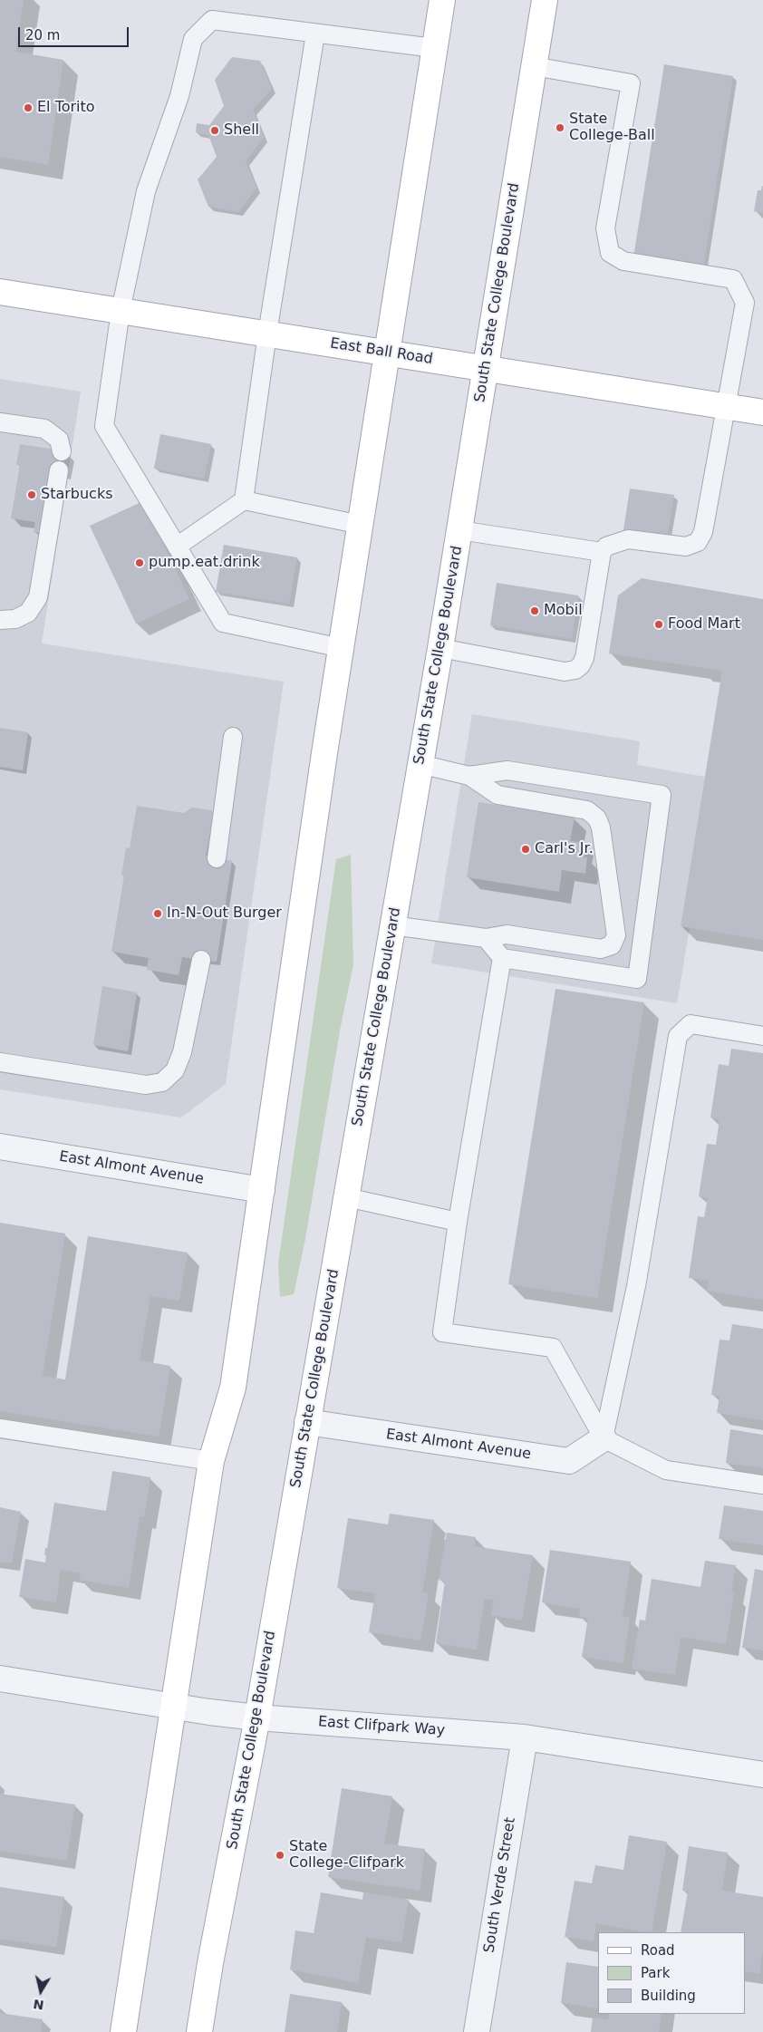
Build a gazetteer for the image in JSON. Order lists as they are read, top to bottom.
{
  "streets": {
    "main road": ["South State College Boulevard", "East Ball Road"],
    "street": ["East Almont Avenue", "East Clifpark Way", "South Verde Street"]
  },
  "crossings": [
    ["South State College Boulevard", "East Ball Road"],
    ["South State College Boulevard", "East Almont Avenue"],
    ["South State College Boulevard", "East Clifpark Way"],
    ["East Clifpark Way", "South Verde Street"]
  ],
  "places": [
    "El Torito",
    "State College-Ball",
    "Shell",
    "Starbucks",
    "pump.eat.drink",
    "Mobil",
    "Food Mart",
    "Carl's Jr.",
    "In-N-Out Burger",
    "State College-Clifpark"
  ],
  "legend": ["Road", "Park", "Building"],
  "scale_bar": "20 m",
  "north": "bottom"
}
